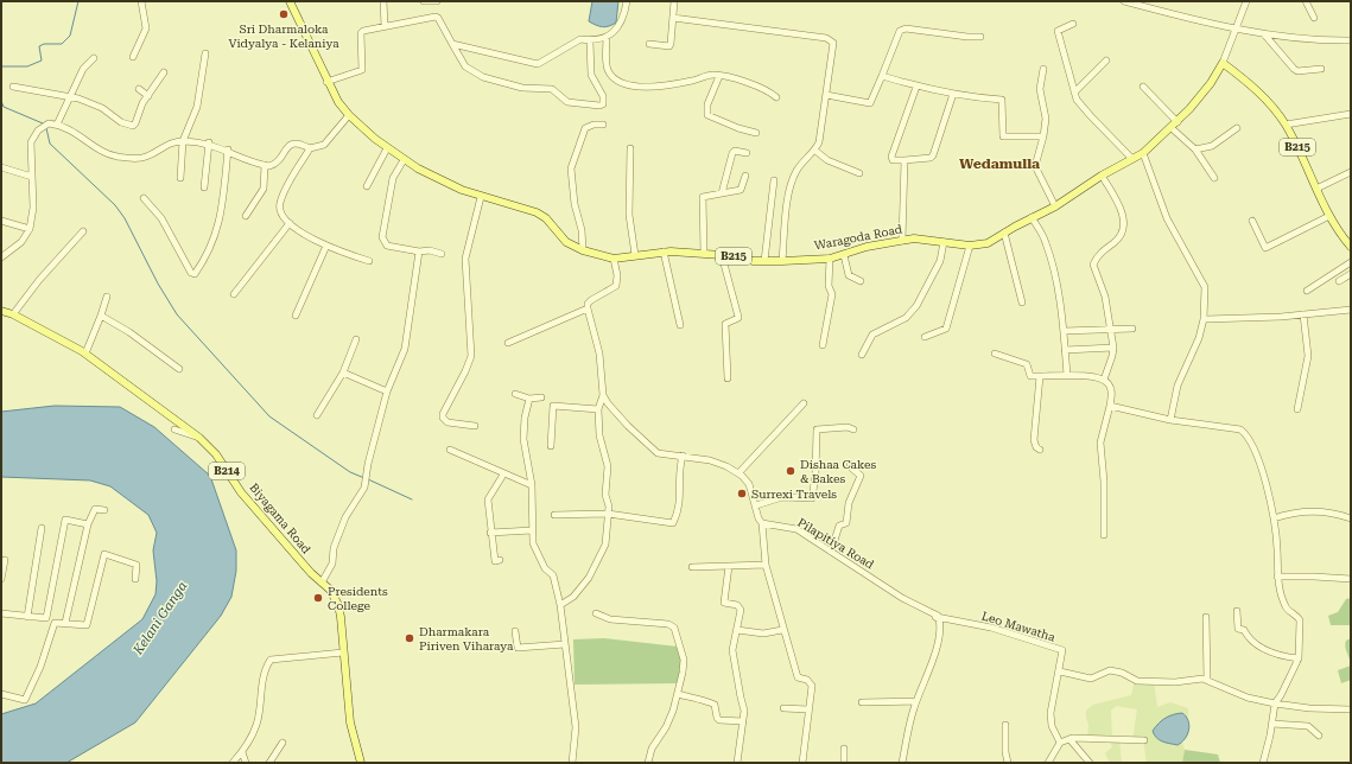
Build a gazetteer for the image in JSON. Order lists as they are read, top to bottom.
{
  "streets": {
    "main road": [
      "B215",
      "Waragoda Road",
      "B214",
      "Biyagama Road"
    ],
    "street": ["Pilapitiya Road", "Leo Mawatha"]
  },
  "crossings": [
    ["B215", "Waragoda Road"],
    ["Pilapitiya Road", "Leo Mawatha"]
  ],
  "districts": ["Wedamulla"],
  "water": ["Kelani Ganga"],
  "places": [
    "Sri Dharmaloka Vidyalya - Kelaniya",
    "Dishaa Cakes & Bakes",
    "Surrexi Travels",
    "Presidents College",
    "Dharmakara Piriven Viharaya"
  ]
}
